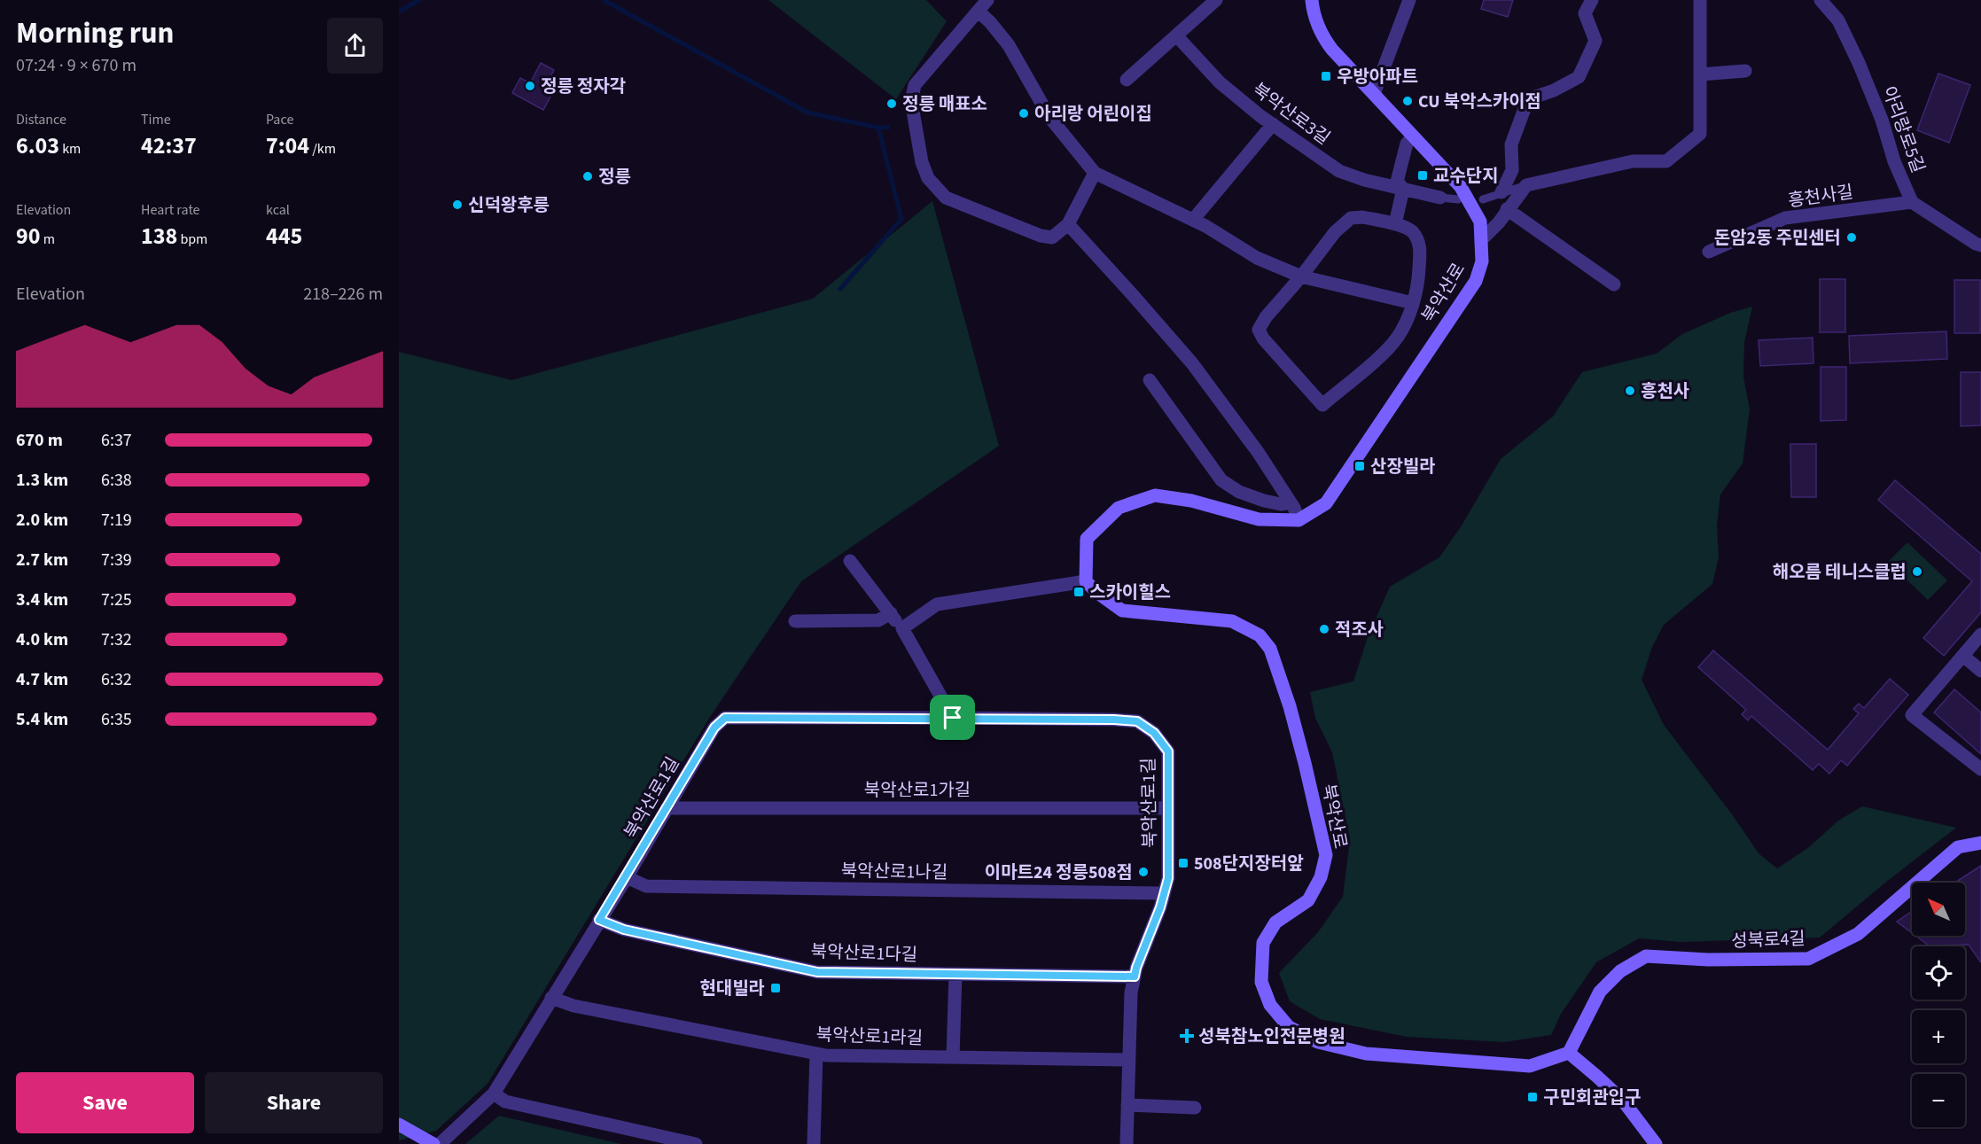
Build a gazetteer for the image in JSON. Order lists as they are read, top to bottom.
{
  "streets": {
    "street": [
      "북악산로3길",
      "아리랑로5길",
      "흥천사길",
      "북악산로",
      "북악산로1가길",
      "북악산로1길",
      "북악산로1나길",
      "성북로4길",
      "북악산로1다길",
      "북악산로1라길"
    ]
  },
  "crossings": [
    ["아리랑로5길", "흥천사길"],
    ["북악산로", "성북로4길"],
    ["북악산로1가길", "북악산로1길"],
    ["북악산로1길", "북악산로1나길"],
    ["북악산로1길", "북악산로1다길"],
    ["북악산로1길", "북악산로1라길"]
  ],
  "places": {
    "transit": [
      "우방아파트",
      "교수단지",
      "산장빌라",
      "스카이힐스",
      "508단지장터앞",
      "현대빌라",
      "구민회관입구"
    ],
    "other": [
      "정릉 정자각",
      "CU 북악스카이점",
      "정릉 매표소",
      "아리랑 어린이집",
      "정릉",
      "신덕왕후릉",
      "돈암2동 주민센터",
      "흥천사",
      "해오름 테니스클럽",
      "적조사",
      "이마트24 정릉508점"
    ],
    "health": ["성북참노인전문병원"]
  },
  "north": "top left",
  "page": {
    "heading": ["Morning run", "07:24 · 9 × 670 m"],
    "stats": [
      ["Distance", "6.03 km"],
      ["Time", "42:37"],
      ["Pace", "7:04 /km"],
      ["Elevation", "90 m"],
      ["Heart rate", "138 bpm"],
      ["kcal", "445"]
    ],
    "chart": ["Elevation", "218–226 m"],
    "list": [
      {
        "name": "670 m",
        "note": "6:37"
      },
      {
        "name": "1.3 km",
        "note": "6:38"
      },
      {
        "name": "2.0 km",
        "note": "7:19"
      },
      {
        "name": "2.7 km",
        "note": "7:39"
      },
      {
        "name": "3.4 km",
        "note": "7:25"
      },
      {
        "name": "4.0 km",
        "note": "7:32"
      },
      {
        "name": "4.7 km",
        "note": "6:32"
      },
      {
        "name": "5.4 km",
        "note": "6:35"
      }
    ],
    "map_buttons": ["+", "−"],
    "buttons": ["Save", "Share"]
  }
}
